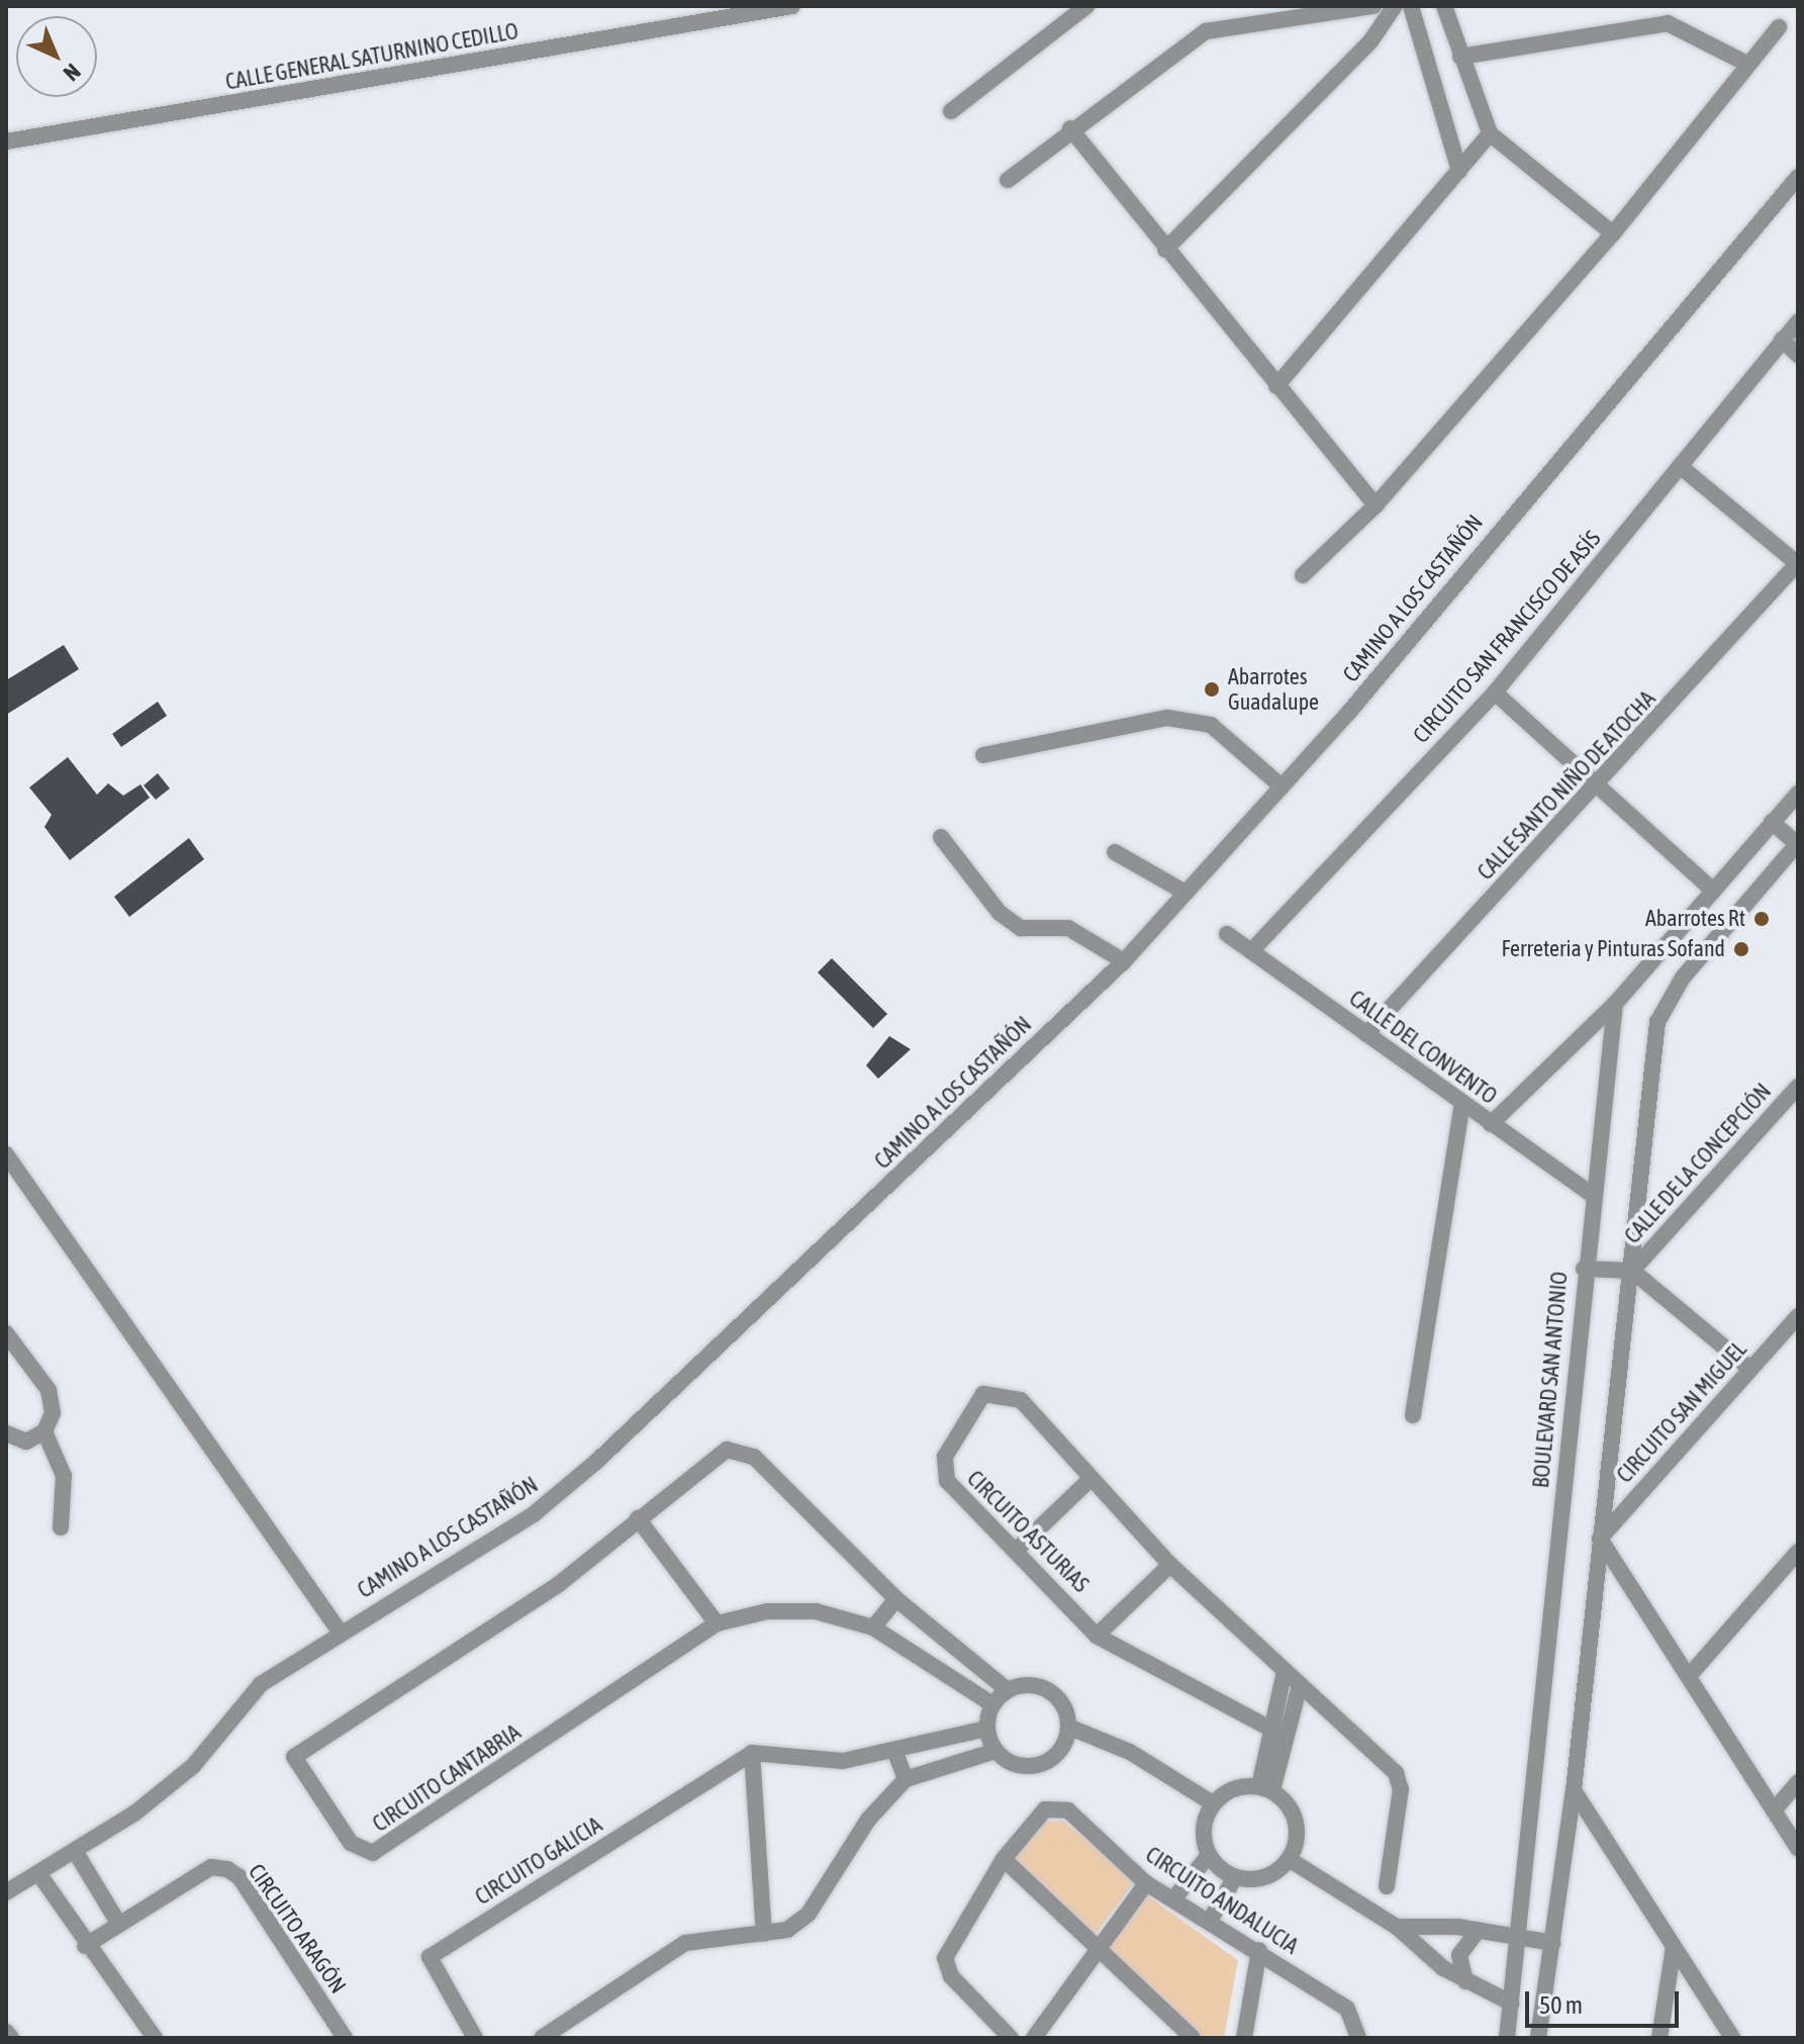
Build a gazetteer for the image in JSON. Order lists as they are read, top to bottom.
{
  "streets": {
    "street": [
      "CALLE GENERAL SATURNINO CEDILLO",
      "CAMINO A LOS CASTAÑÓN",
      "CIRCUITO SAN FRANCISCO DE ASÍS",
      "CALLE SANTO NIÑO DE ATOCHA",
      "CALLE DEL CONVENTO",
      "CALLE DE LA CONCEPCIÓN",
      "BOULEVARD SAN ANTONIO",
      "CIRCUITO SAN MIGUEL",
      "CIRCUITO ASTURIAS",
      "CIRCUITO CANTABRIA",
      "CIRCUITO GALICIA",
      "CIRCUITO ANDALUCIA",
      "CIRCUITO ARAGÓN"
    ]
  },
  "crossings": [
    ["CIRCUITO SAN FRANCISCO DE ASÍS", "CALLE DEL CONVENTO"],
    ["CALLE SANTO NIÑO DE ATOCHA", "CALLE DEL CONVENTO"],
    ["CALLE DEL CONVENTO", "BOULEVARD SAN ANTONIO"],
    ["CALLE DE LA CONCEPCIÓN", "BOULEVARD SAN ANTONIO"]
  ],
  "places": ["Abarrotes Guadalupe", "Abarrotes Rt", "Ferreteria y Pinturas Sofand"],
  "scale_bar": "50 m",
  "north": "bottom right"
}
